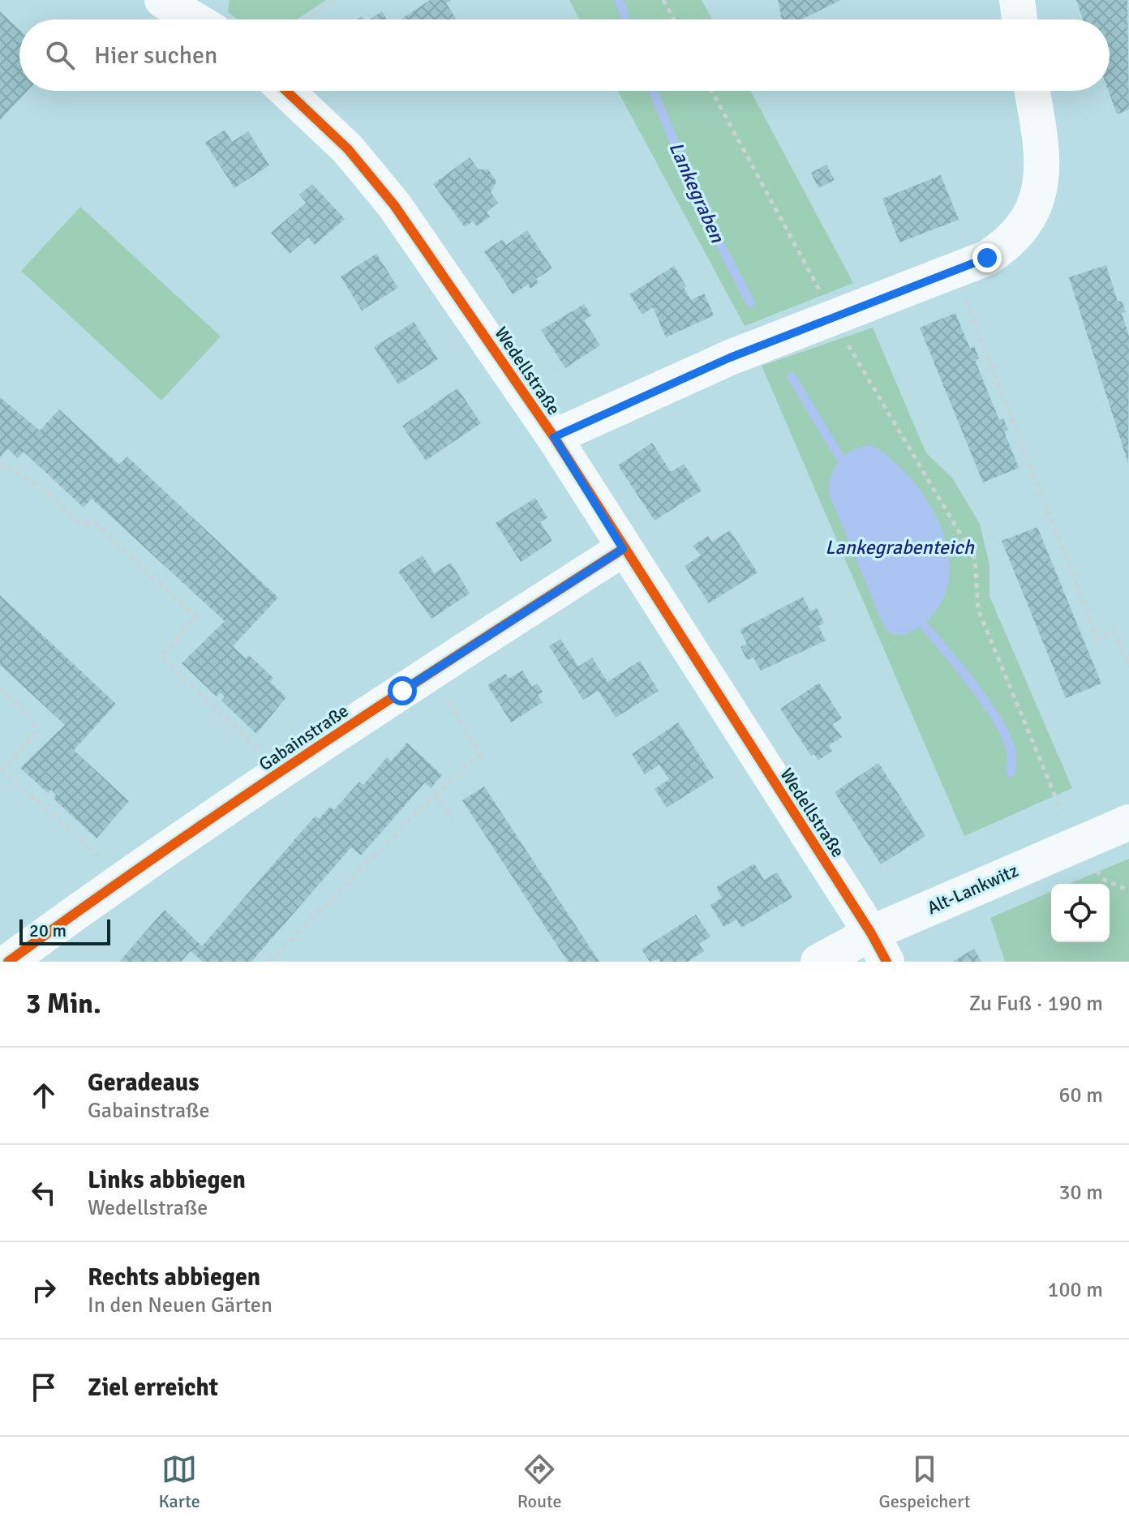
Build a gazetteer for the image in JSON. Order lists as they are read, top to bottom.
{
  "streets": {
    "street": ["Wedellstraße", "Gabainstraße", "Alt-Lankwitz"]
  },
  "crossings": [
    ["Wedellstraße", "Gabainstraße"],
    ["Wedellstraße", "Alt-Lankwitz"]
  ],
  "water": ["Lankegraben", "Lankegrabenteich"],
  "scale_bar": "20 m",
  "page": {
    "search": "Hier suchen",
    "scale": "20 m",
    "heading": ["3 Min.", "Zu Fuß · 190 m"],
    "list": [
      ["Geradeaus", "Gabainstraße", "60 m"],
      ["Links abbiegen", "Wedellstraße", "30 m"],
      ["Rechts abbiegen", "In den Neuen Gärten", "100 m"],
      "Ziel erreicht"
    ],
    "nav": ["Karte", "Route", "Gespeichert"]
  }
}
